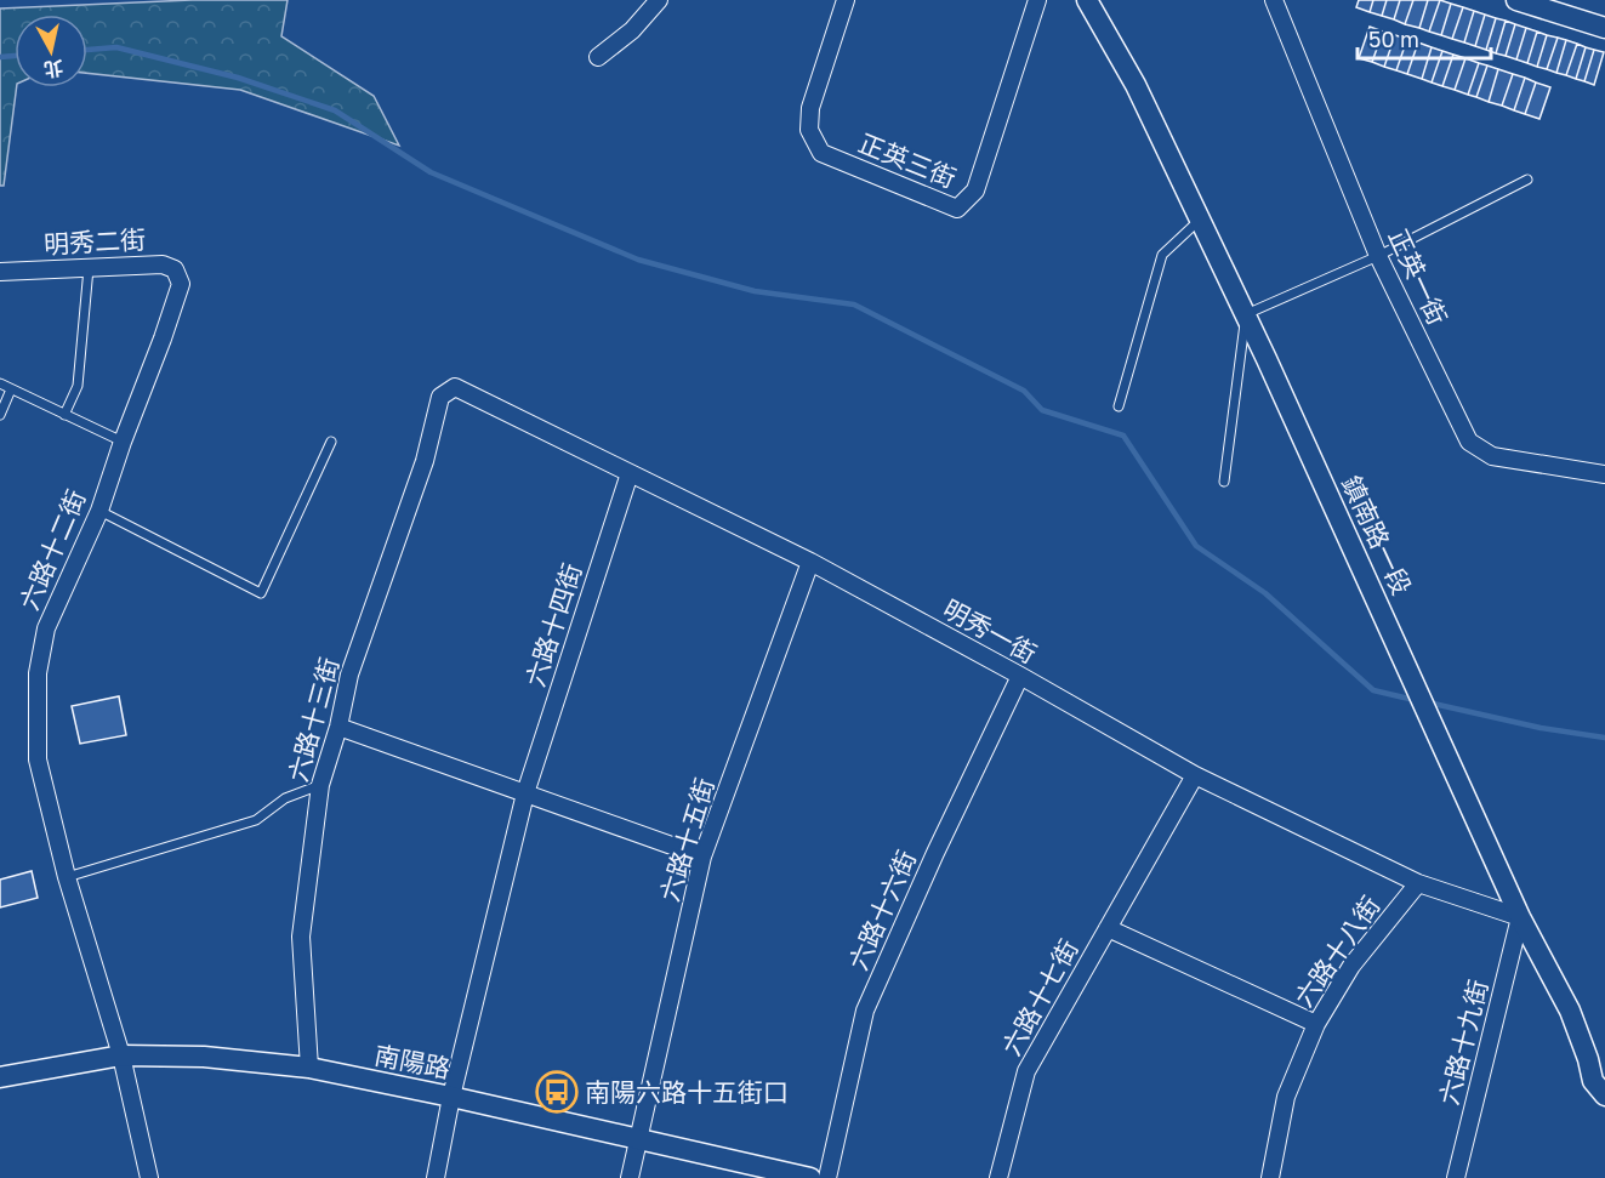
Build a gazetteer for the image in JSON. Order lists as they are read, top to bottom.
{
  "streets": {
    "street": [
      "正英三街",
      "明秀二街",
      "正英一街",
      "鎮南路一段",
      "六路十二街",
      "六路十四街",
      "明秀一街",
      "六路十三街",
      "六路十五街",
      "六路十六街",
      "六路十八街",
      "六路十七街",
      "六路十九街",
      "南陽路"
    ]
  },
  "crossings": [
    ["明秀二街", "六路十二街"],
    ["鎮南路一段", "明秀一街"],
    ["鎮南路一段", "六路十九街"],
    ["六路十二街", "南陽路"],
    ["六路十四街", "明秀一街"],
    ["六路十四街", "南陽路"],
    ["明秀一街", "六路十三街"],
    ["明秀一街", "六路十五街"],
    ["明秀一街", "六路十六街"],
    ["明秀一街", "六路十八街"],
    ["明秀一街", "六路十七街"],
    ["明秀一街", "六路十九街"],
    ["六路十三街", "南陽路"],
    ["六路十五街", "南陽路"],
    ["六路十八街", "六路十七街"]
  ],
  "places": {
    "bus stop": ["南陽六路十五街口"]
  },
  "scale_bar": "50 m",
  "north": "bottom"
}
